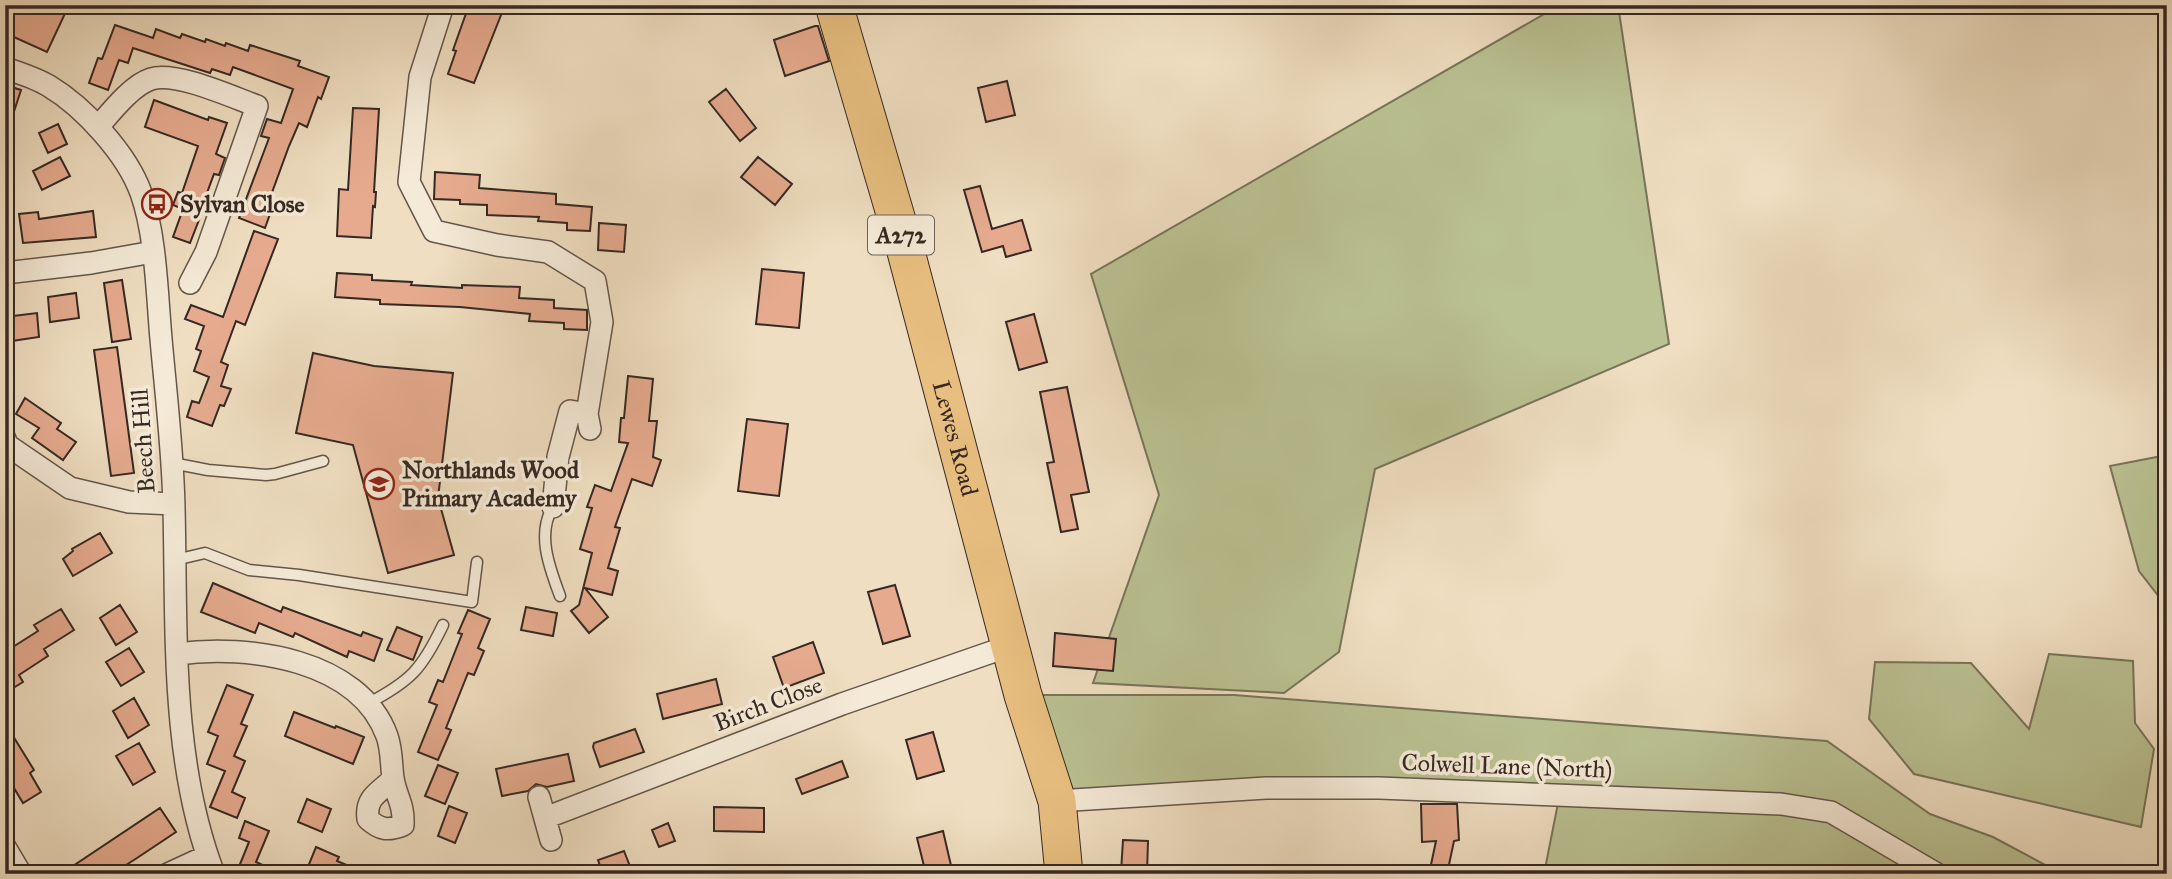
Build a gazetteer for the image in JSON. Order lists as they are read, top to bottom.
{
  "streets": {
    "highway": ["A272", "Lewes Road"],
    "street": ["Beech Hill", "Birch Close", "Colwell Lane (North)"]
  },
  "crossings": [
    ["Lewes Road", "Birch Close"],
    ["Lewes Road", "Colwell Lane (North)"]
  ],
  "places": {
    "bus stop": ["Sylvan Close"],
    "school or university": ["Northlands Wood Primary Academy"]
  }
}
